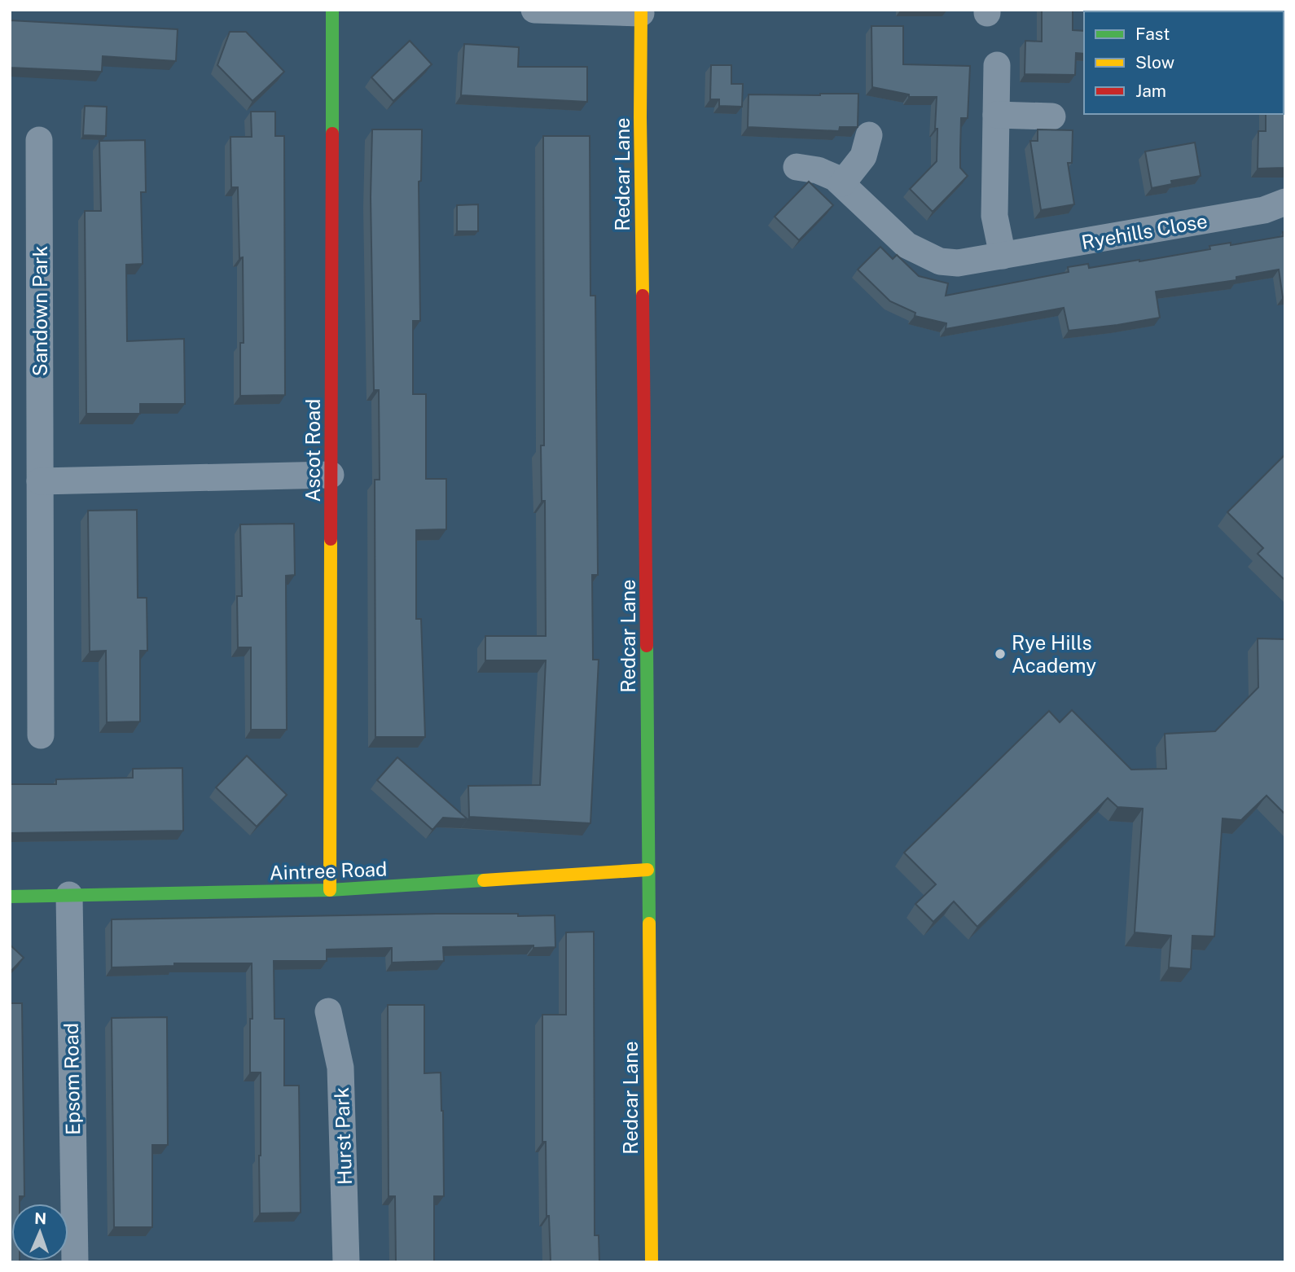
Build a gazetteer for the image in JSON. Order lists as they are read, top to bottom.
{
  "streets": {
    "street": [
      "Redcar Lane",
      "Ryehills Close",
      "Sandown Park",
      "Ascot Road",
      "Aintree Road",
      "Epsom Road",
      "Hurst Park"
    ]
  },
  "crossings": [
    ["Redcar Lane", "Aintree Road"],
    ["Ascot Road", "Aintree Road"],
    ["Aintree Road", "Epsom Road"]
  ],
  "places": ["Rye Hills Academy"],
  "legend": ["Fast", "Slow", "Jam"],
  "north": "top"
}
